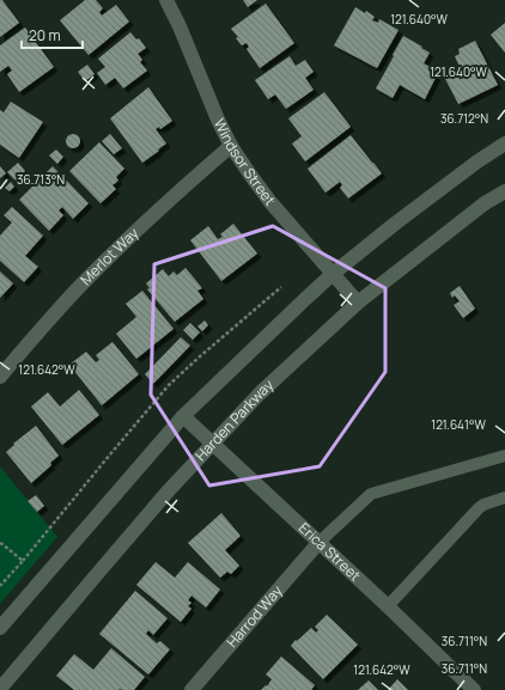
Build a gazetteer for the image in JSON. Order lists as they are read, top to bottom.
{
  "streets": {
    "street": [
      "Windsor Street",
      "Merlot Way",
      "Harden Parkway",
      "Erica Street",
      "Harrod Way"
    ]
  },
  "crossings": [
    ["Windsor Street", "Merlot Way"],
    ["Windsor Street", "Harden Parkway"],
    ["Harden Parkway", "Erica Street"],
    ["Erica Street", "Harrod Way"]
  ],
  "scale_bar": "20 m",
  "coordinates": [
    "121.640°W",
    "36.712°N",
    "36.713°N",
    "121.642°W",
    "121.641°W",
    "36.711°N"
  ]
}
